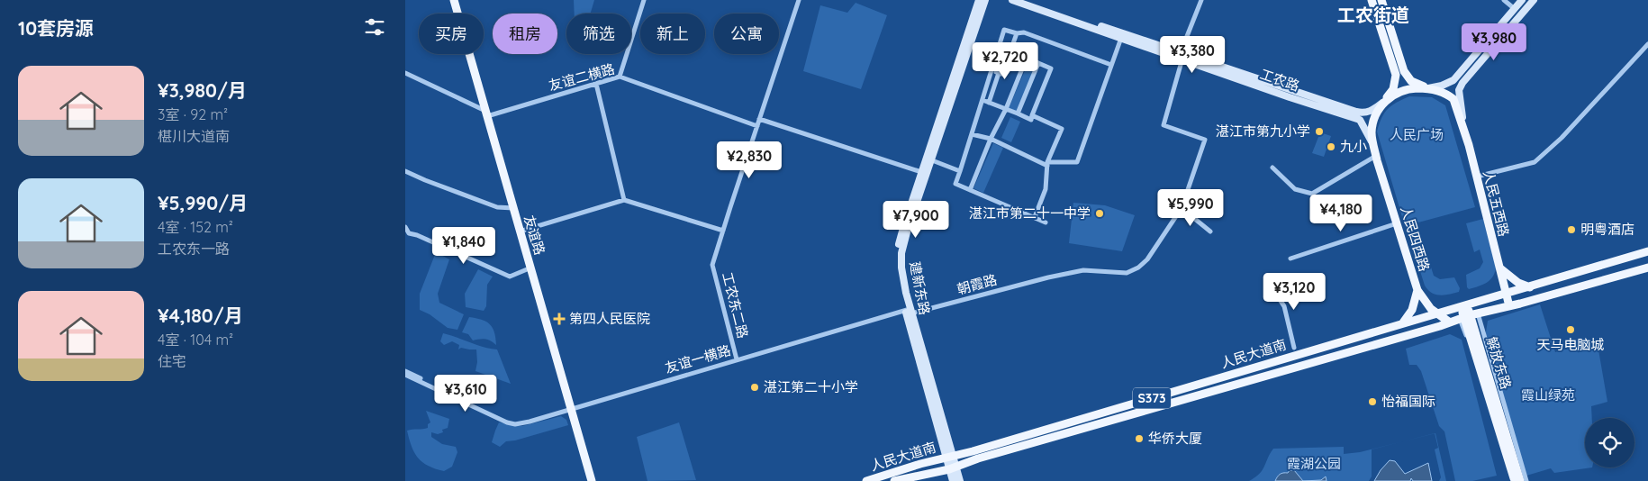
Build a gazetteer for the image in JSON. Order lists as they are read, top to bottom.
{
  "streets": {
    "main road": [
      "人民五西路",
      "友谊路",
      "人民四西路",
      "人民大道南",
      "解放东路",
      "S373"
    ],
    "street": [
      "友谊二横路",
      "工农路",
      "朝霞路",
      "建新东路",
      "工农东二路",
      "友谊一横路"
    ]
  },
  "crossings": [
    ["友谊二横路", "友谊路"],
    ["友谊二横路", "工农东二路"],
    ["工农路", "人民四西路"],
    ["工农路", "朝霞路"],
    ["人民五西路", "人民大道南"],
    ["友谊路", "友谊一横路"],
    ["人民四西路", "人民大道南"],
    ["朝霞路", "建新东路"],
    ["朝霞路", "友谊一横路"],
    ["建新东路", "人民大道南"],
    ["建新东路", "友谊一横路"],
    ["工农东二路", "友谊一横路"],
    ["人民大道南", "解放东路"]
  ],
  "districts": ["工农街道"],
  "parks": ["人民广场", "霞山绿苑", "霞湖公园"],
  "places": {
    "other": [
      "湛江市第九小学",
      "九小",
      "湛江市第二十一中学",
      "明粤酒店",
      "天马电脑城",
      "湛江第二十小学",
      "怡福国际",
      "华侨大厦"
    ],
    "health": ["第四人民医院"]
  },
  "page": {
    "heading": "10套房源",
    "chip": [
      "买房",
      "租房",
      "筛选",
      "新上",
      "公寓"
    ],
    "price": [
      "¥3,980",
      "¥3,380",
      "¥2,720",
      "¥2,830",
      "¥5,990",
      "¥4,180",
      "¥7,900",
      "¥1,840",
      "¥3,120",
      "¥3,610"
    ],
    "list": [
      {
        "name": "¥3,980/月",
        "note": "3室 · 92 m² · 椹川大道南"
      },
      {
        "name": "¥5,990/月",
        "note": "4室 · 152 m² · 工农东一路"
      },
      {
        "name": "¥4,180/月",
        "note": "4室 · 104 m² · 住宅"
      }
    ]
  }
}
